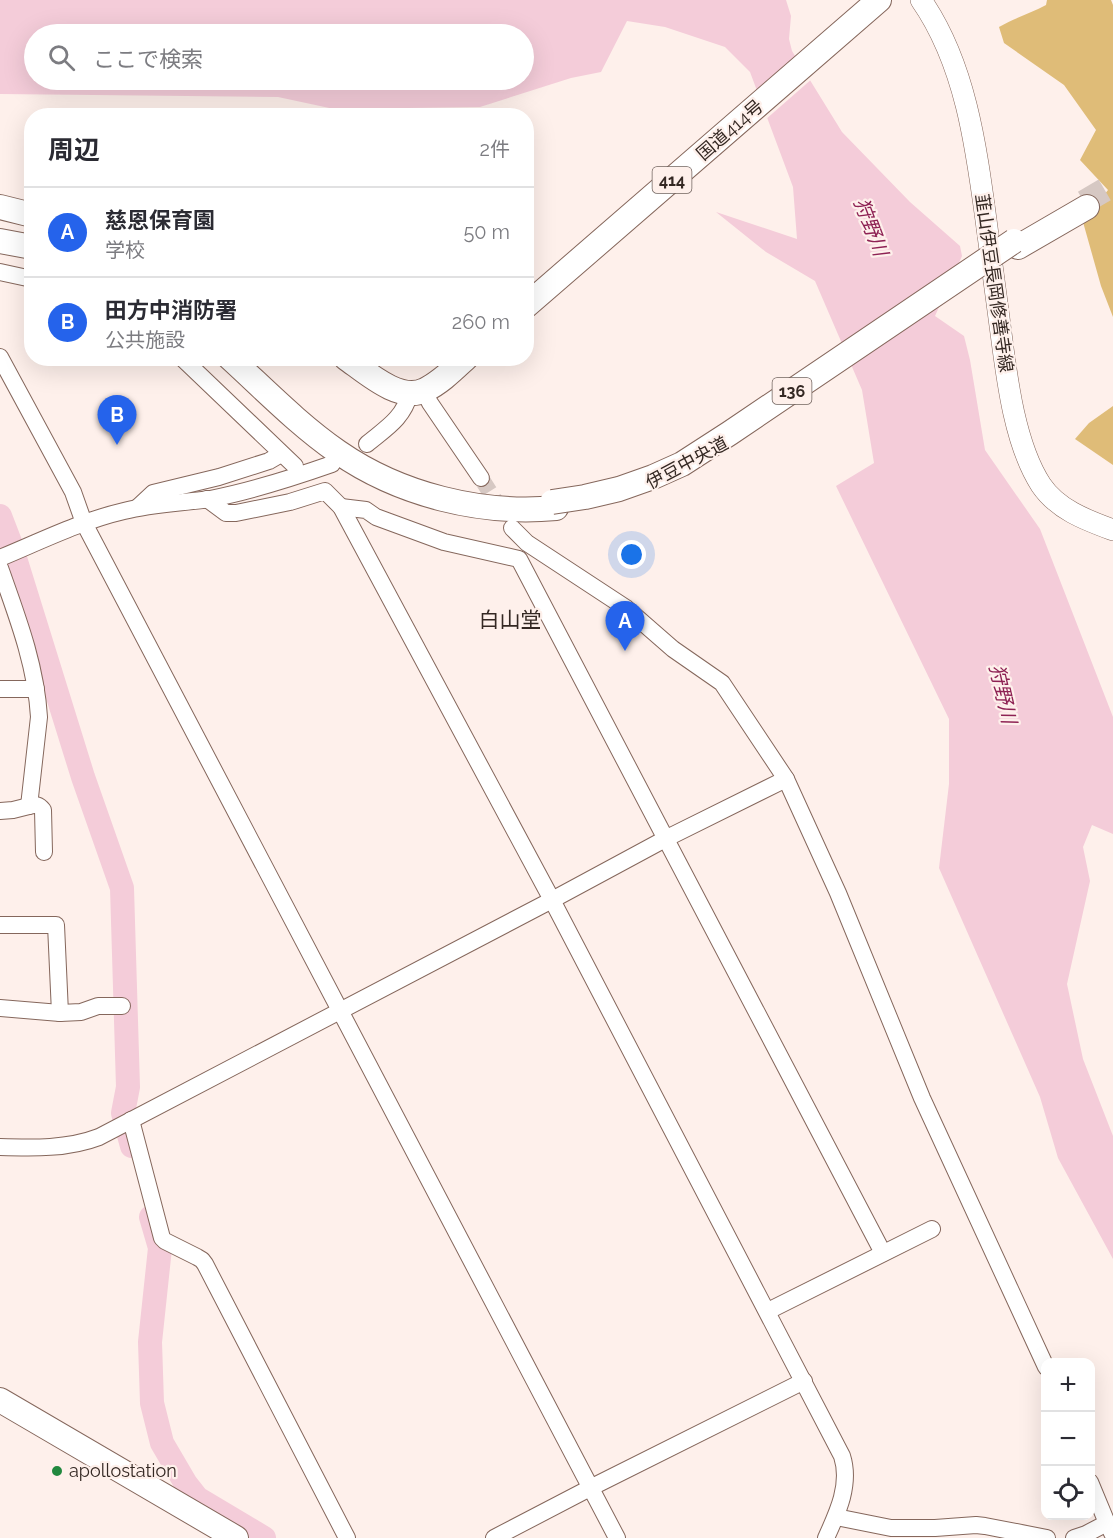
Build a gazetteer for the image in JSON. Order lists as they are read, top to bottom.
{
  "streets": {
    "highway": [
      "国道414号",
      "414",
      "136",
      "伊豆中央道"
    ],
    "main road": ["韮山伊豆長岡修善寺線"]
  },
  "districts": ["白山堂"],
  "water": ["狩野川"],
  "places": ["apollostation"],
  "page": {
    "search": "ここで検索",
    "heading": ["周辺", "2件"],
    "list": [
      {
        "mark": "A",
        "name": "慈恩保育園",
        "note": "学校",
        "value": "50 m"
      },
      {
        "mark": "B",
        "name": "田方中消防署",
        "note": "公共施設",
        "value": "260 m"
      }
    ],
    "pins": ["B", "A"],
    "map_buttons": ["+", "−"]
  }
}
